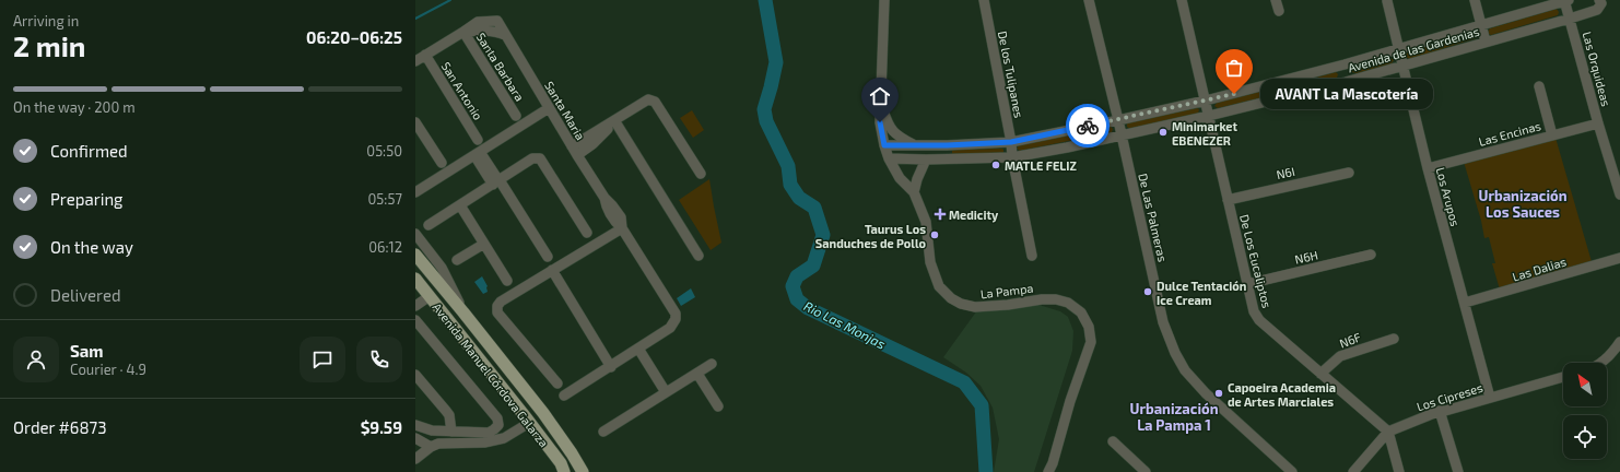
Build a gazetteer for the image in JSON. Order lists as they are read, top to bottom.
{
  "streets": {
    "main road": ["Avenida Manuel Córdova Galarza"],
    "street": [
      "Avenida de las Gardenias",
      "Santa Barbara",
      "Las Orquideas",
      "De los Tulipanes",
      "San Antonio",
      "Santa Maria",
      "Las Encinas",
      "N6I",
      "Los Arupos",
      "De Las Palmeras",
      "N6H",
      "De Los Eucaliptos",
      "Las Dalias",
      "La Pampa",
      "N6F",
      "Los Cipreses"
    ]
  },
  "crossings": [
    ["Avenida de las Gardenias", "Las Orquideas"],
    ["Avenida de las Gardenias", "De los Tulipanes"],
    ["Avenida de las Gardenias", "Los Arupos"],
    ["Avenida de las Gardenias", "De Las Palmeras"],
    ["Avenida de las Gardenias", "De Los Eucaliptos"],
    ["Avenida de las Gardenias", "La Pampa"],
    ["Santa Barbara", "Santa Maria"],
    ["Las Orquideas", "Las Encinas"],
    ["San Antonio", "Santa Maria"],
    ["Las Encinas", "Los Arupos"],
    ["N6I", "De Los Eucaliptos"],
    ["Los Arupos", "Las Dalias"],
    ["Los Arupos", "Los Cipreses"],
    ["N6H", "De Los Eucaliptos"],
    ["De Los Eucaliptos", "N6F"],
    ["De Los Eucaliptos", "Los Cipreses"]
  ],
  "districts": ["Urbanización Los Sauces", "Urbanización La Pampa 1"],
  "water": ["Rio Las Monjas"],
  "places": {
    "other": [
      "AVANT La Mascotería",
      "Minimarket EBENEZER",
      "MATLE FELIZ",
      "Taurus Los Sanduches de Pollo",
      "Dulce Tentación Ice Cream",
      "Capoeira Academia de Artes Marciales"
    ],
    "health": ["Medicity"]
  },
  "north": "top left",
  "page": {
    "heading": ["2 min", "Arriving in", "06:20–06:25"],
    "panel": [
      "Sam",
      "Courier · 4.9",
      "Order #6873",
      "$9.59"
    ],
    "bar": "On the way · 200 m",
    "bubble": "AVANT La Mascotería",
    "list": [
      ["Confirmed", "05:50"],
      ["Preparing", "05:57"],
      ["On the way", "06:12"],
      "Delivered"
    ]
  }
}
